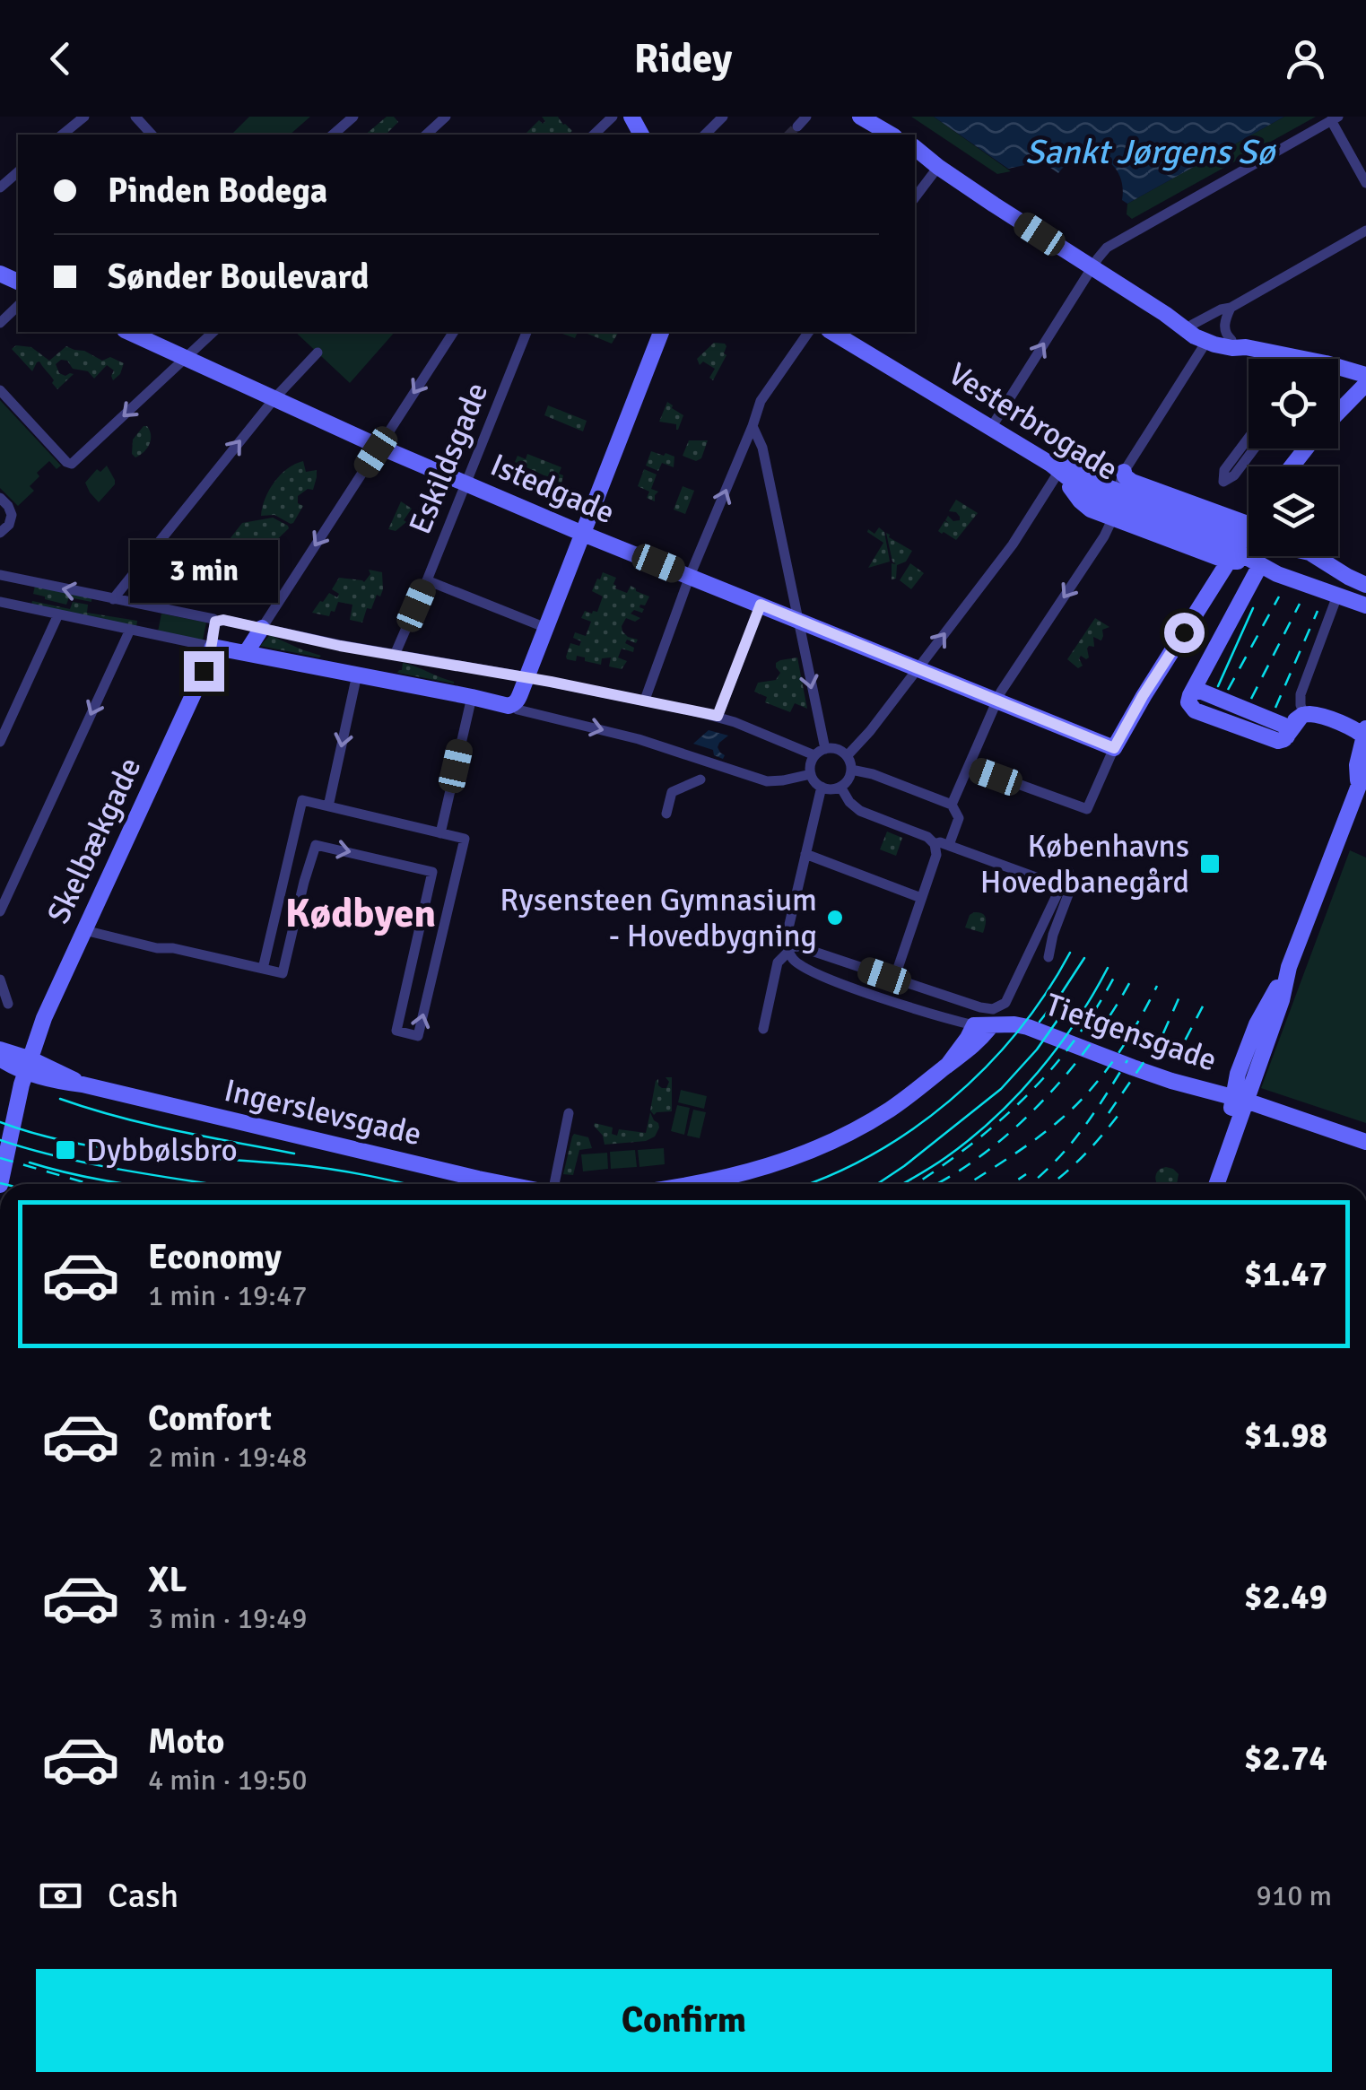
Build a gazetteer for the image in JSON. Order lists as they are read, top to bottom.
{
  "streets": {
    "street": [
      "Vesterbrogade",
      "Eskildsgade",
      "Istedgade",
      "Skelbækgade",
      "Tietgensgade",
      "Ingerslevsgade"
    ]
  },
  "crossings": [
    ["Eskildsgade", "Istedgade"],
    ["Skelbækgade", "Ingerslevsgade"]
  ],
  "districts": ["Kødbyen"],
  "water": ["Sankt Jørgens Sø"],
  "places": {
    "transit": ["Københavns Hovedbanegård", "Dybbølsbro"],
    "other": ["Rysensteen Gymnasium - Hovedbygning"]
  },
  "page": {
    "header": "Ridey",
    "banner": ["Pinden Bodega", "Sønder Boulevard"],
    "bubble": "3 min",
    "list": [
      {
        "name": "Economy",
        "note": "1 min · 19:47",
        "value": "$1.47"
      },
      {
        "name": "Comfort",
        "note": "2 min · 19:48",
        "value": "$1.98"
      },
      {
        "name": "XL",
        "note": "3 min · 19:49",
        "value": "$2.49"
      },
      {
        "name": "Moto",
        "note": "4 min · 19:50",
        "value": "$2.74"
      }
    ],
    "pay": ["Cash", "910 m"],
    "buttons": "Confirm"
  }
}
